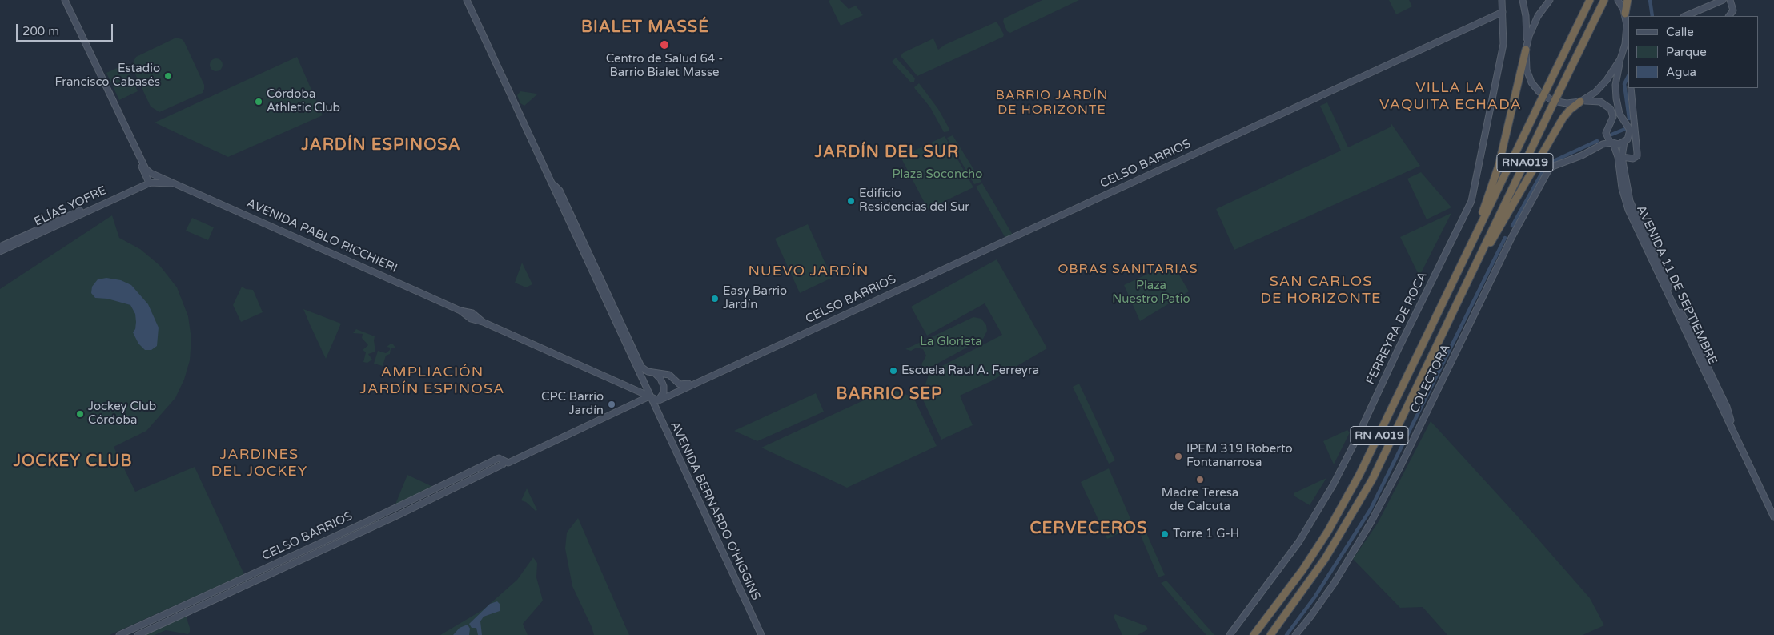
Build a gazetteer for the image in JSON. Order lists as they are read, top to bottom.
{
  "streets": {
    "highway": ["RNA019", "RN A019"],
    "main road": [
      "CELSO BARRIOS",
      "ELÍAS YOFRE",
      "AVENIDA PABLO RICCHIERI",
      "AVENIDA 11 DE SEPTIEMBRE",
      "FERREYRA DE ROCA",
      "COLECTORA",
      "AVENIDA BERNARDO O'HIGGINS"
    ]
  },
  "crossings": [
    ["RNA019", "RN A019"],
    ["CELSO BARRIOS", "AVENIDA PABLO RICCHIERI"],
    ["CELSO BARRIOS", "FERREYRA DE ROCA"],
    ["CELSO BARRIOS", "AVENIDA BERNARDO O'HIGGINS"],
    ["ELÍAS YOFRE", "AVENIDA PABLO RICCHIERI"],
    ["AVENIDA PABLO RICCHIERI", "AVENIDA BERNARDO O'HIGGINS"],
    ["AVENIDA 11 DE SEPTIEMBRE", "COLECTORA"]
  ],
  "districts": [
    "BIALET MASSÉ",
    "VILLA LA VAQUITA ECHADA",
    "BARRIO JARDÍN DE HORIZONTE",
    "JARDÍN ESPINOSA",
    "JARDÍN DEL SUR",
    "OBRAS SANITARIAS",
    "NUEVO JARDÍN",
    "SAN CARLOS DE HORIZONTE",
    "AMPLIACIÓN JARDÍN ESPINOSA",
    "BARRIO SEP",
    "JARDINES DEL JOCKEY",
    "JOCKEY CLUB",
    "CERVECEROS"
  ],
  "parks": ["Plaza Soconcho", "Plaza Nuestro Patio", "La Glorieta"],
  "places": [
    "Centro de Salud 64 - Barrio Bialet Masse",
    "Estadio Francisco Cabasés",
    "Córdoba Athletic Club",
    "Edificio Residencias del Sur",
    "Easy Barrio Jardín",
    "Escuela Raul A. Ferreyra",
    "CPC Barrio Jardín",
    "Jockey Club Córdoba",
    "IPEM 319 Roberto Fontanarrosa",
    "Madre Teresa de Calcuta",
    "Torre 1 G-H"
  ],
  "legend": ["Calle", "Parque", "Agua"],
  "scale_bar": "200 m"
}
